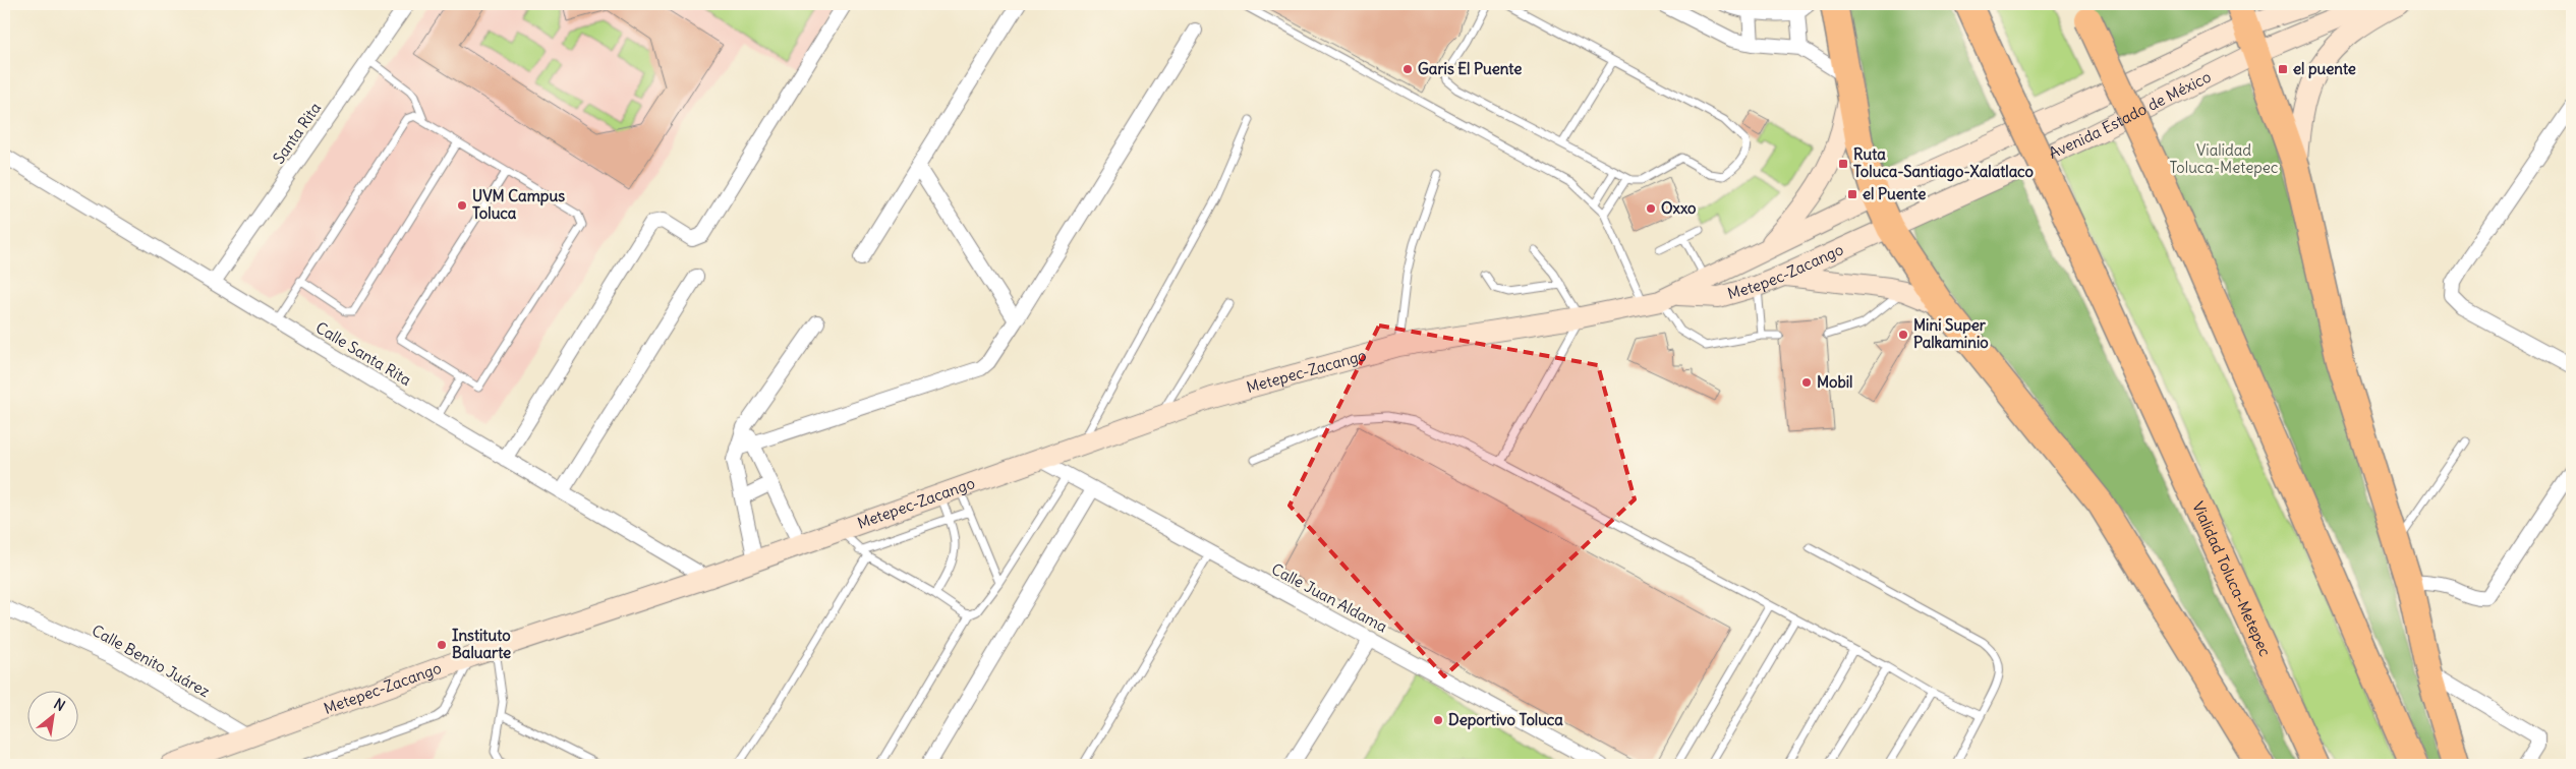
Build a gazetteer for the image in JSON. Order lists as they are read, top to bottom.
{
  "streets": {
    "highway": ["Vialidad Toluca-Metepec"],
    "main road": ["Avenida Estado de México", "Metepec-Zacango"],
    "street": [
      "Santa Rita",
      "Calle Santa Rita",
      "Calle Juan Aldama",
      "Calle Benito Juárez"
    ]
  },
  "crossings": [
    ["Avenida Estado de México", "Metepec-Zacango"],
    ["Santa Rita", "Calle Santa Rita"],
    ["Metepec-Zacango", "Calle Santa Rita"],
    ["Metepec-Zacango", "Calle Juan Aldama"],
    ["Metepec-Zacango", "Calle Benito Juárez"]
  ],
  "parks": ["Vialidad Toluca-Metepec"],
  "places": {
    "other": [
      "Garis El Puente",
      "UVM Campus Toluca",
      "Oxxo",
      "Mini Super Palkaminio",
      "Mobil",
      "Instituto Baluarte",
      "Deportivo Toluca"
    ],
    "transit": ["el puente", "Ruta Toluca-Santiago-Xalatlaco", "el Puente"]
  },
  "north": "top right"
}
